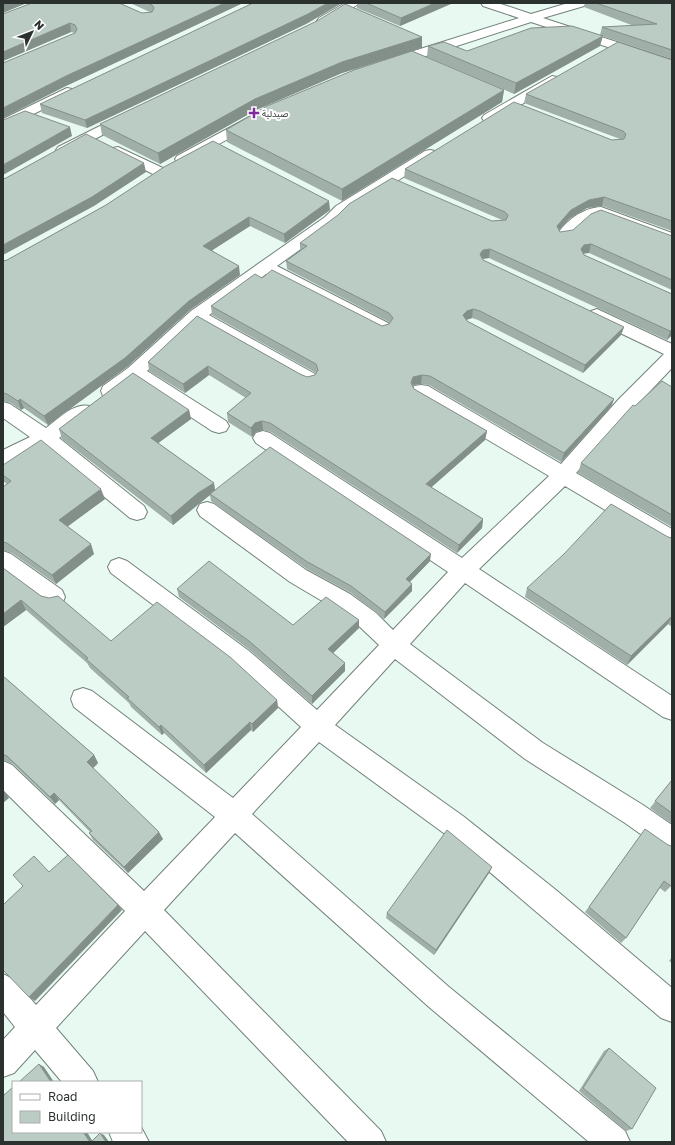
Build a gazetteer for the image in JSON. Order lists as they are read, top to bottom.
{
  "places": {
    "health": ["صيدلية"]
  },
  "legend": ["Road", "Building"],
  "north": "top right"
}
